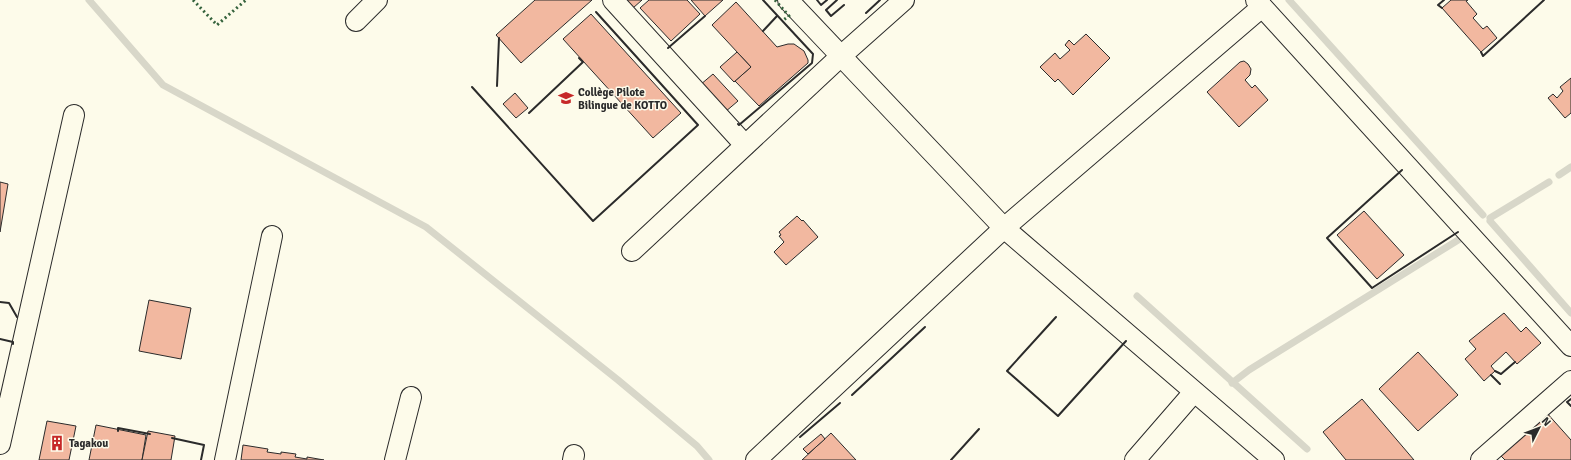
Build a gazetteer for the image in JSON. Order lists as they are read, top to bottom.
{
  "places": {
    "school or university": ["Collège Pilote Bilingue de KOTTO"],
    "building": ["Tagakou"]
  },
  "north": "top right"
}
